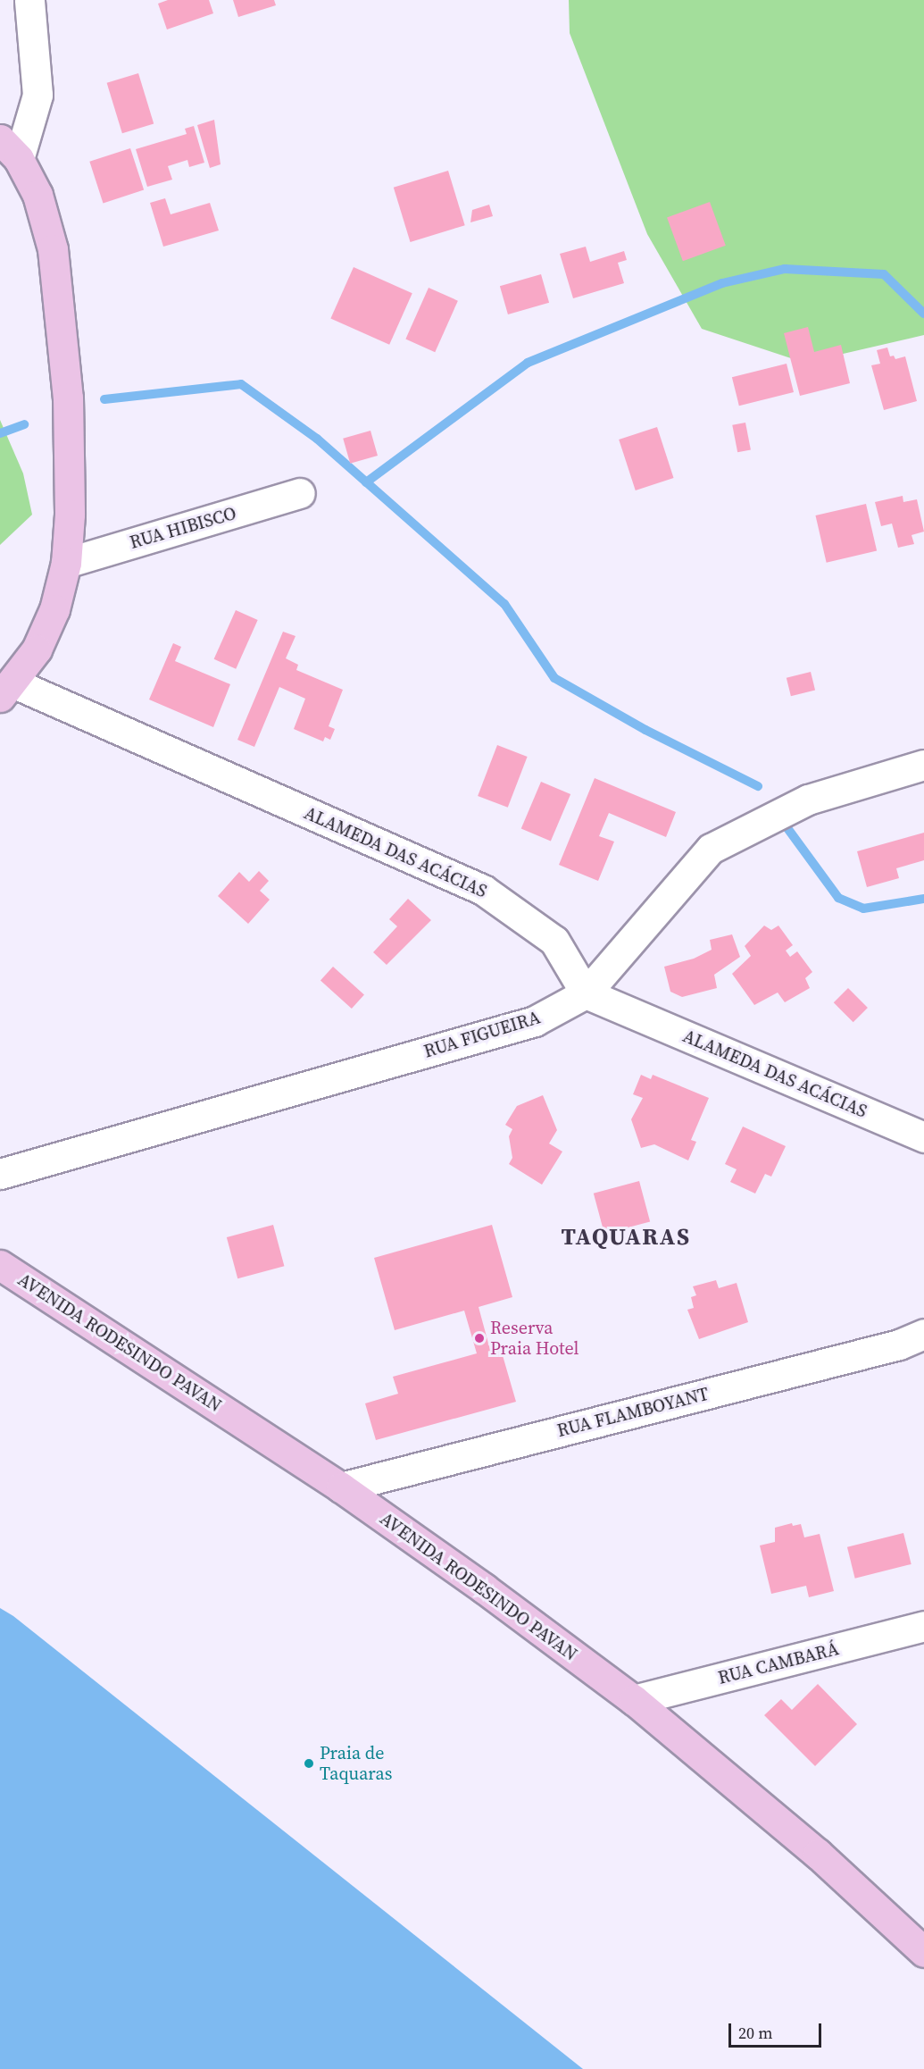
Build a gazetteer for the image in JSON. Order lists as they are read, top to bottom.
{
  "streets": {
    "main road": ["AVENIDA RODESINDO PAVAN"],
    "street": [
      "RUA HIBISCO",
      "ALAMEDA DAS ACÁCIAS",
      "RUA FIGUEIRA",
      "RUA FLAMBOYANT",
      "RUA CAMBARÁ"
    ]
  },
  "crossings": [
    ["ALAMEDA DAS ACÁCIAS", "RUA FIGUEIRA"],
    ["AVENIDA RODESINDO PAVAN", "RUA FLAMBOYANT"],
    ["AVENIDA RODESINDO PAVAN", "RUA CAMBARÁ"]
  ],
  "districts": ["TAQUARAS"],
  "places": ["Reserva Praia Hotel", "Praia de Taquaras"],
  "scale_bar": "20 m"
}
